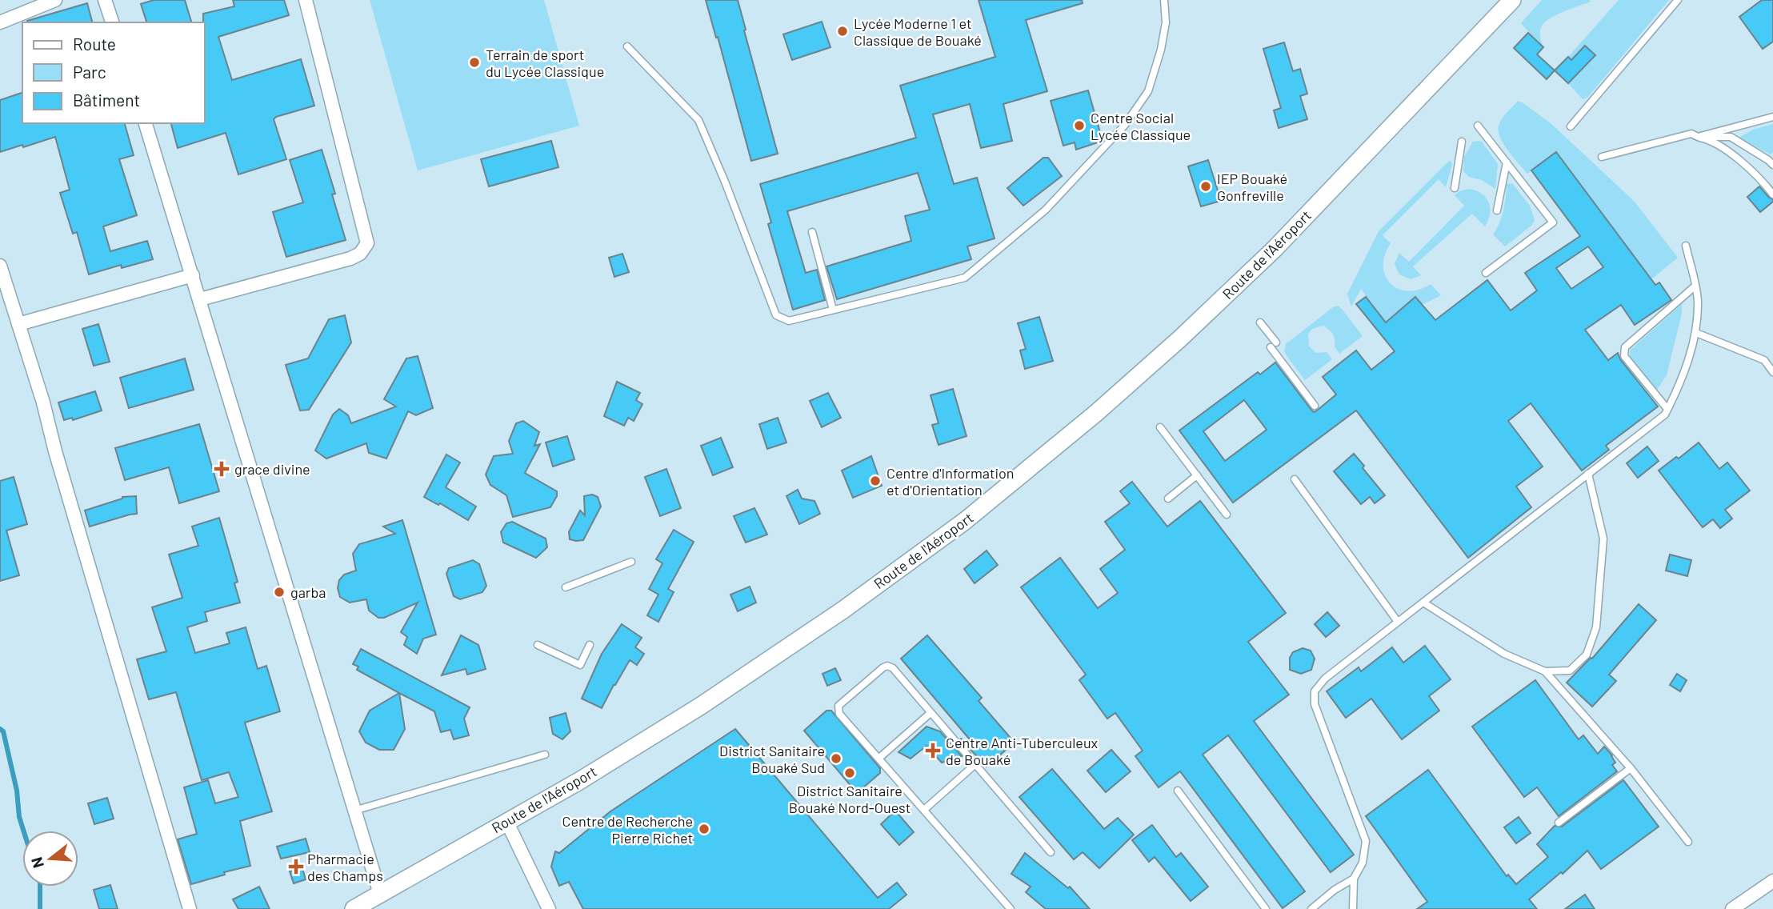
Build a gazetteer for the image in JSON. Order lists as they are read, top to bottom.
{
  "streets": {
    "main road": ["Route de l'Aéroport"]
  },
  "places": {
    "other": [
      "Lycée Moderne 1 et Classique de Bouaké",
      "Terrain de sport du Lycée Classique",
      "Centre Social Lycée Classique",
      "IEP Bouaké Gonfreville",
      "Centre d'Information et d'Orientation",
      "garba",
      "District Sanitaire Bouaké Sud",
      "District Sanitaire Bouaké Nord-Ouest",
      "Centre de Recherche Pierre Richet"
    ],
    "health": ["grace divine", "Centre Anti-Tuberculeux de Bouaké", "Pharmacie des Champs"]
  },
  "legend": ["Route", "Parc", "Bâtiment"],
  "north": "left"
}
